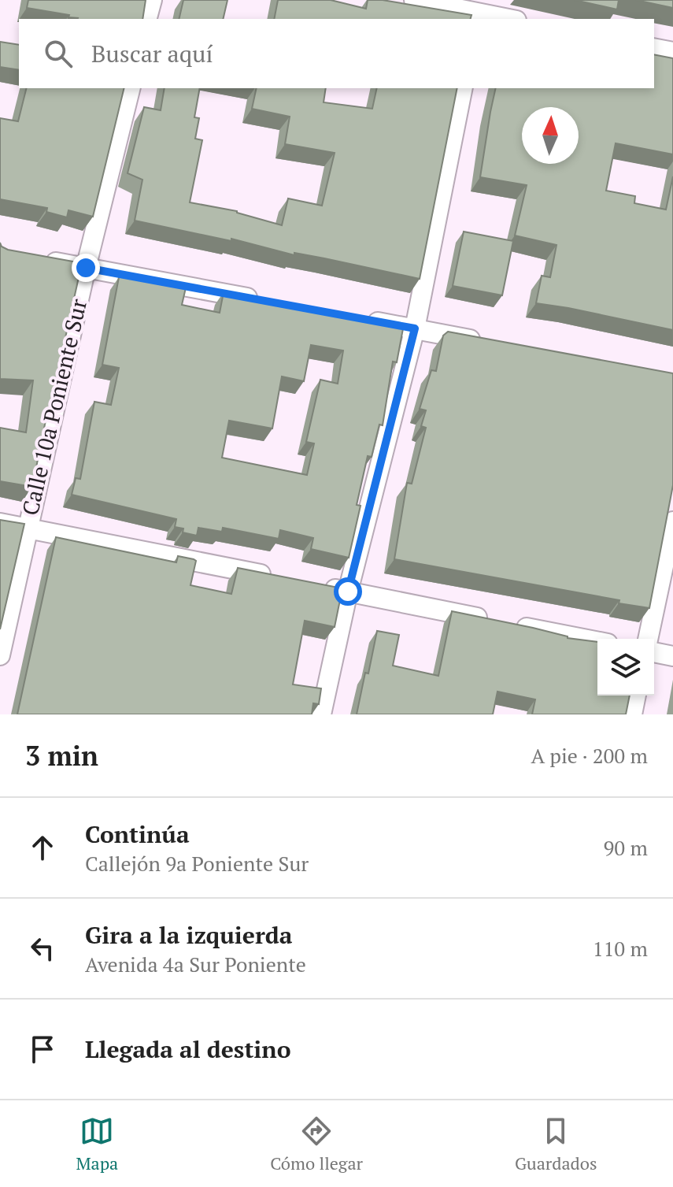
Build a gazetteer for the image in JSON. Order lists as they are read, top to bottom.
{
  "streets": {
    "street": ["Calle 10a Poniente Sur"]
  },
  "north": "top",
  "page": {
    "search": "Buscar aquí",
    "heading": ["3 min", "A pie · 200 m"],
    "list": [
      ["Continúa", "Callejón 9a Poniente Sur", "90 m"],
      ["Gira a la izquierda", "Avenida 4a Sur Poniente", "110 m"],
      "Llegada al destino"
    ],
    "nav": ["Mapa", "Cómo llegar", "Guardados"]
  }
}
